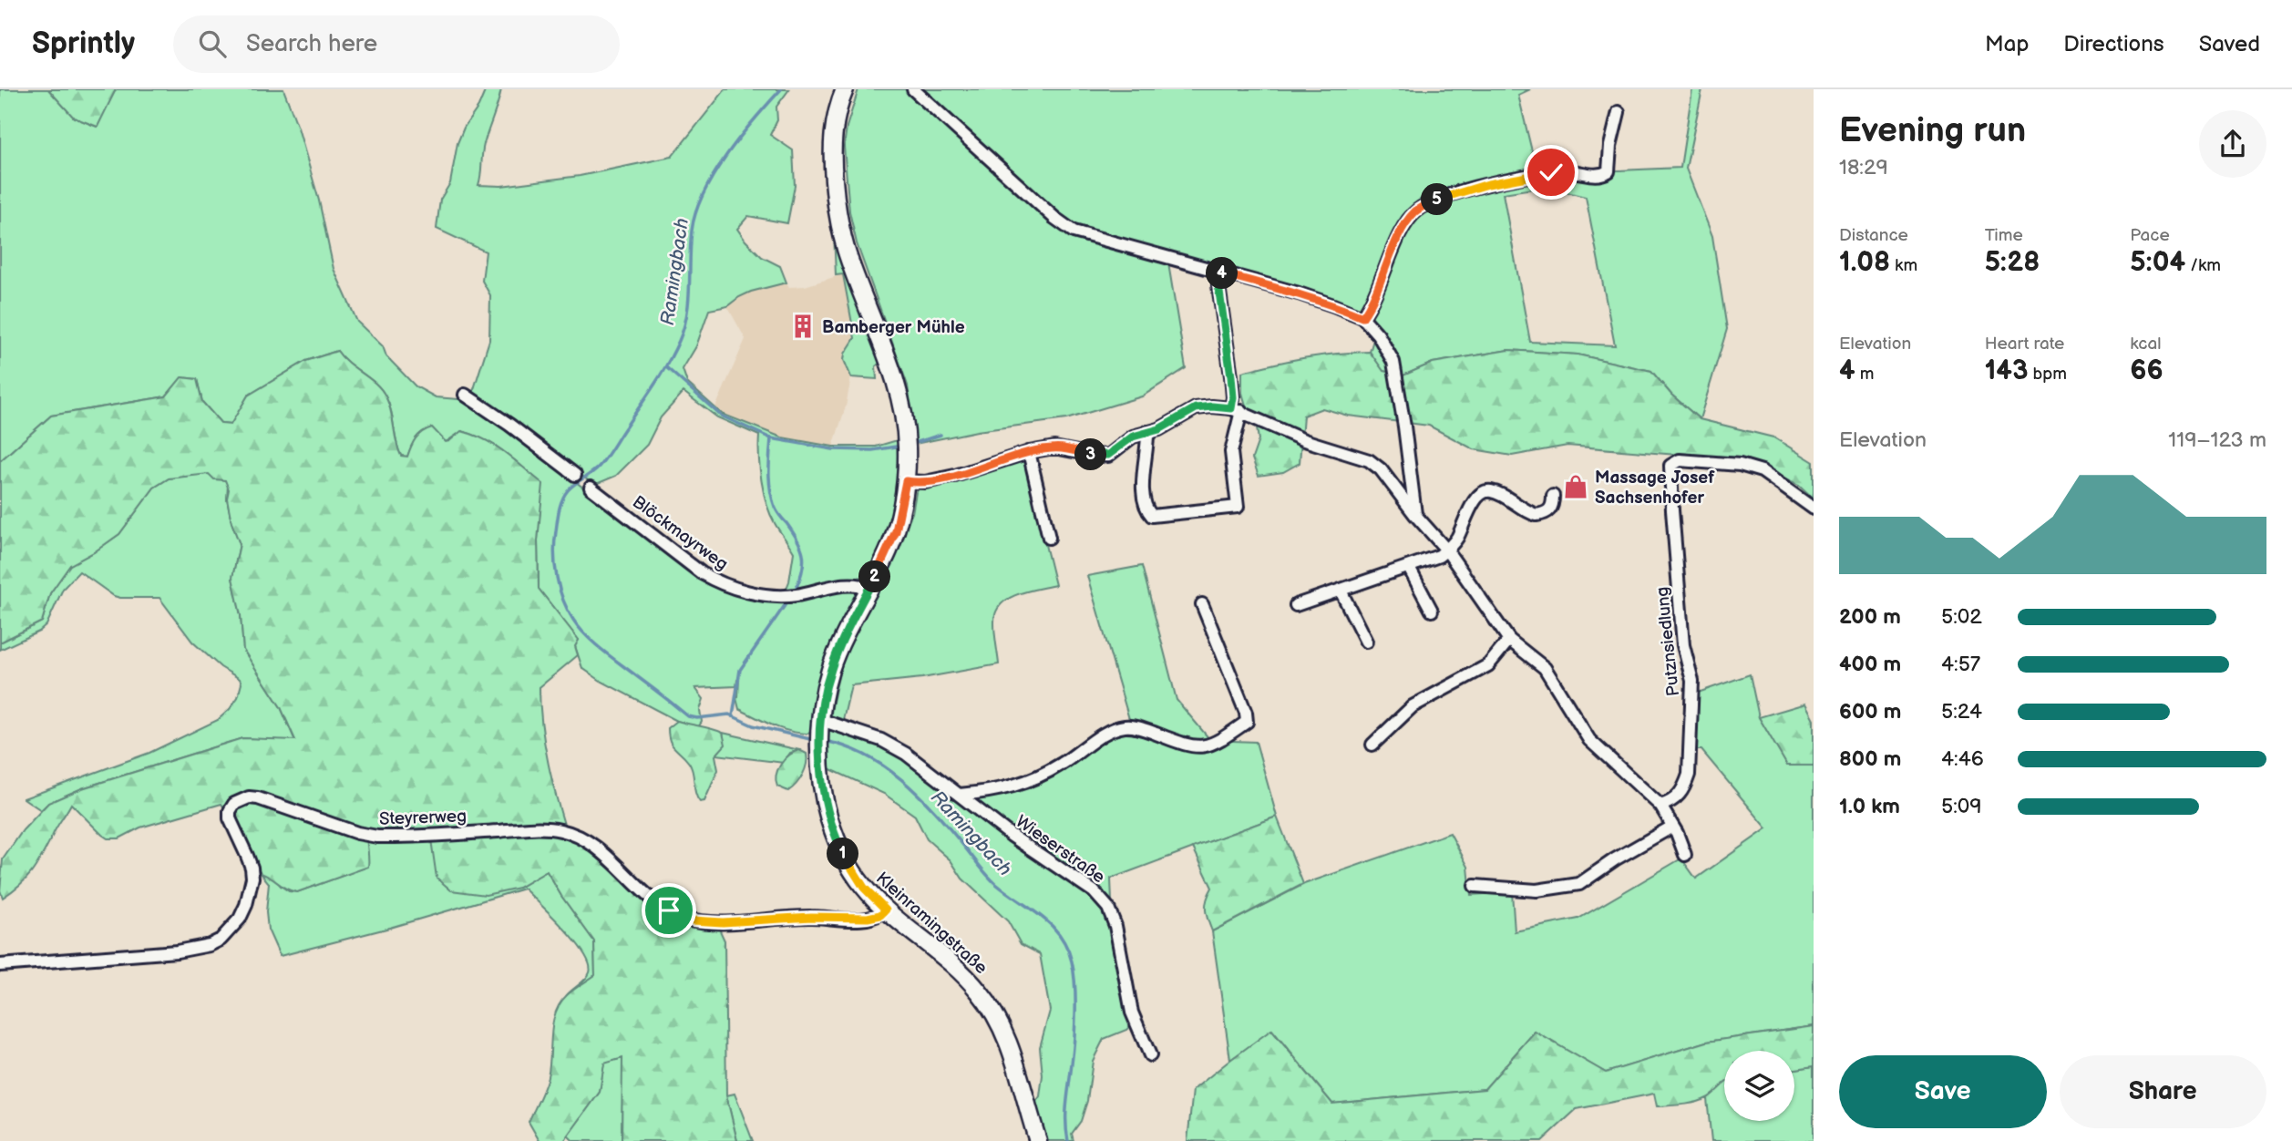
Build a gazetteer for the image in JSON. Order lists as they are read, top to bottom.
{
  "streets": {
    "main road": ["Kleinramingstraße"],
    "street": [
      "Blöckmayrweg",
      "Putznsiedlung",
      "Steyrerweg",
      "Wieserstraße"
    ]
  },
  "crossings": [
    ["Blöckmayrweg", "Kleinramingstraße"],
    ["Steyrerweg", "Kleinramingstraße"],
    ["Wieserstraße", "Kleinramingstraße"]
  ],
  "water": ["Ramingbach"],
  "places": {
    "building": ["Bamberger Mühle"],
    "shop": ["Massage Josef Sachsenhofer"]
  },
  "page": {
    "header": "Sprintly",
    "search": "Search here",
    "nav": ["Map", "Directions", "Saved"],
    "heading": ["Evening run", "18:29"],
    "pins": [
      "5",
      "4",
      "3",
      "2",
      "1"
    ],
    "stats": [
      ["Distance", "1.08 km"],
      ["Time", "5:28"],
      ["Pace", "5:04 /km"],
      ["Elevation", "4 m"],
      ["Heart rate", "143 bpm"],
      ["kcal", "66"]
    ],
    "chart": ["Elevation", "119–123 m"],
    "list": [
      {
        "name": "200 m",
        "note": "5:02"
      },
      {
        "name": "400 m",
        "note": "4:57"
      },
      {
        "name": "600 m",
        "note": "5:24"
      },
      {
        "name": "800 m",
        "note": "4:46"
      },
      {
        "name": "1.0 km",
        "note": "5:09"
      }
    ],
    "buttons": ["Save", "Share"]
  }
}
